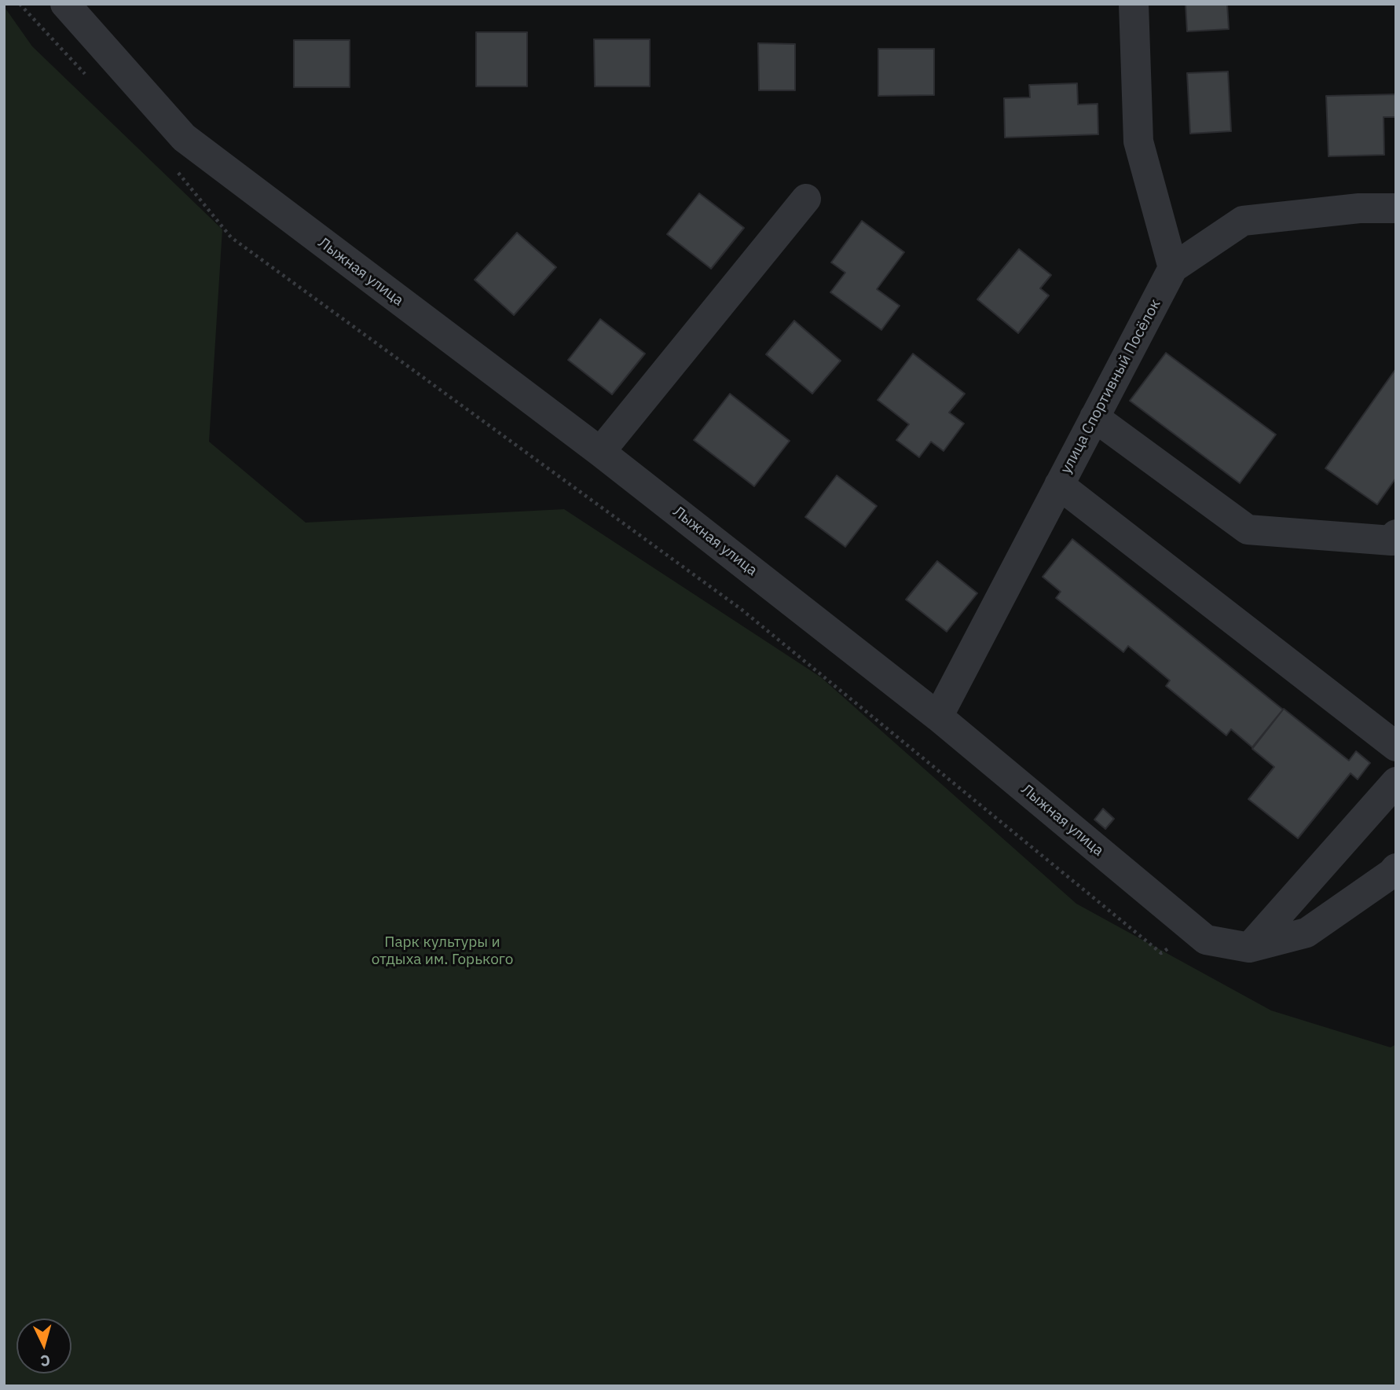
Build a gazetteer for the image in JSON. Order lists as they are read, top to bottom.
{
  "streets": {
    "street": ["Лыжная улица", "улица Спортивный Посёлок"]
  },
  "crossings": [
    ["Лыжная улица", "улица Спортивный Посёлок"]
  ],
  "parks": ["Парк культуры и отдыха им. Горького"],
  "north": "bottom"
}
